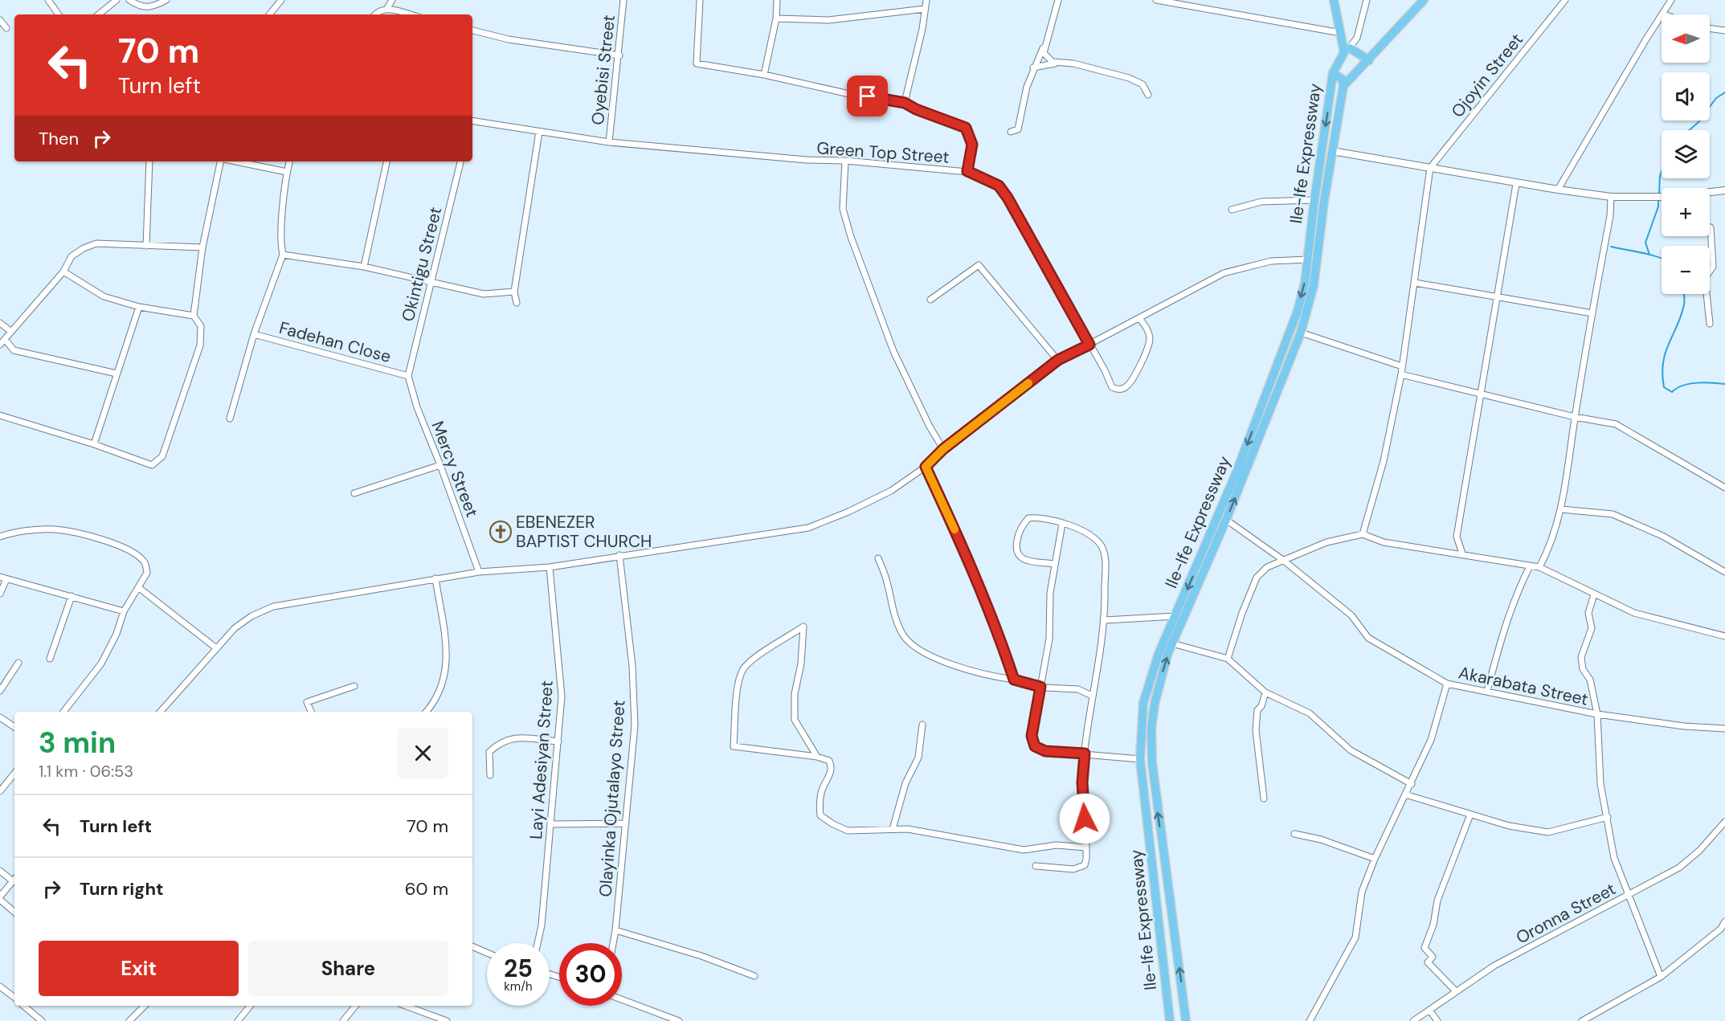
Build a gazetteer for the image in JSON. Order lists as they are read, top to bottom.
{
  "streets": {
    "main road": ["Ile-Ife Expressway"],
    "street": [
      "Oyebisi Street",
      "Ojoyin Street",
      "Green Top Street",
      "Okintigu Street",
      "Fadehan Close",
      "Mercy Street",
      "Akarabata Street",
      "Layi Adesiyan Street",
      "Olayinka Ojutalayo Street",
      "Oronna Street"
    ]
  },
  "crossings": [
    ["Oyebisi Street", "Green Top Street"],
    ["Ile-Ife Expressway", "Akarabata Street"],
    ["Okintigu Street", "Fadehan Close"],
    ["Okintigu Street", "Mercy Street"],
    ["Fadehan Close", "Mercy Street"]
  ],
  "places": {
    "church": ["EBENEZER BAPTIST CHURCH"]
  },
  "north": "left",
  "page": {
    "map_buttons": ["+", "−"],
    "turn": ["70 m", "Turn left"],
    "then": "Then",
    "heading": ["3 min", "1.1 km · 06:53"],
    "list": [
      {
        "name": "Turn left",
        "value": "70 m"
      },
      {
        "name": "Turn right",
        "value": "60 m"
      }
    ],
    "buttons": ["Exit", "Share"],
    "speed": "25 km/h",
    "limit": "30"
  }
}
